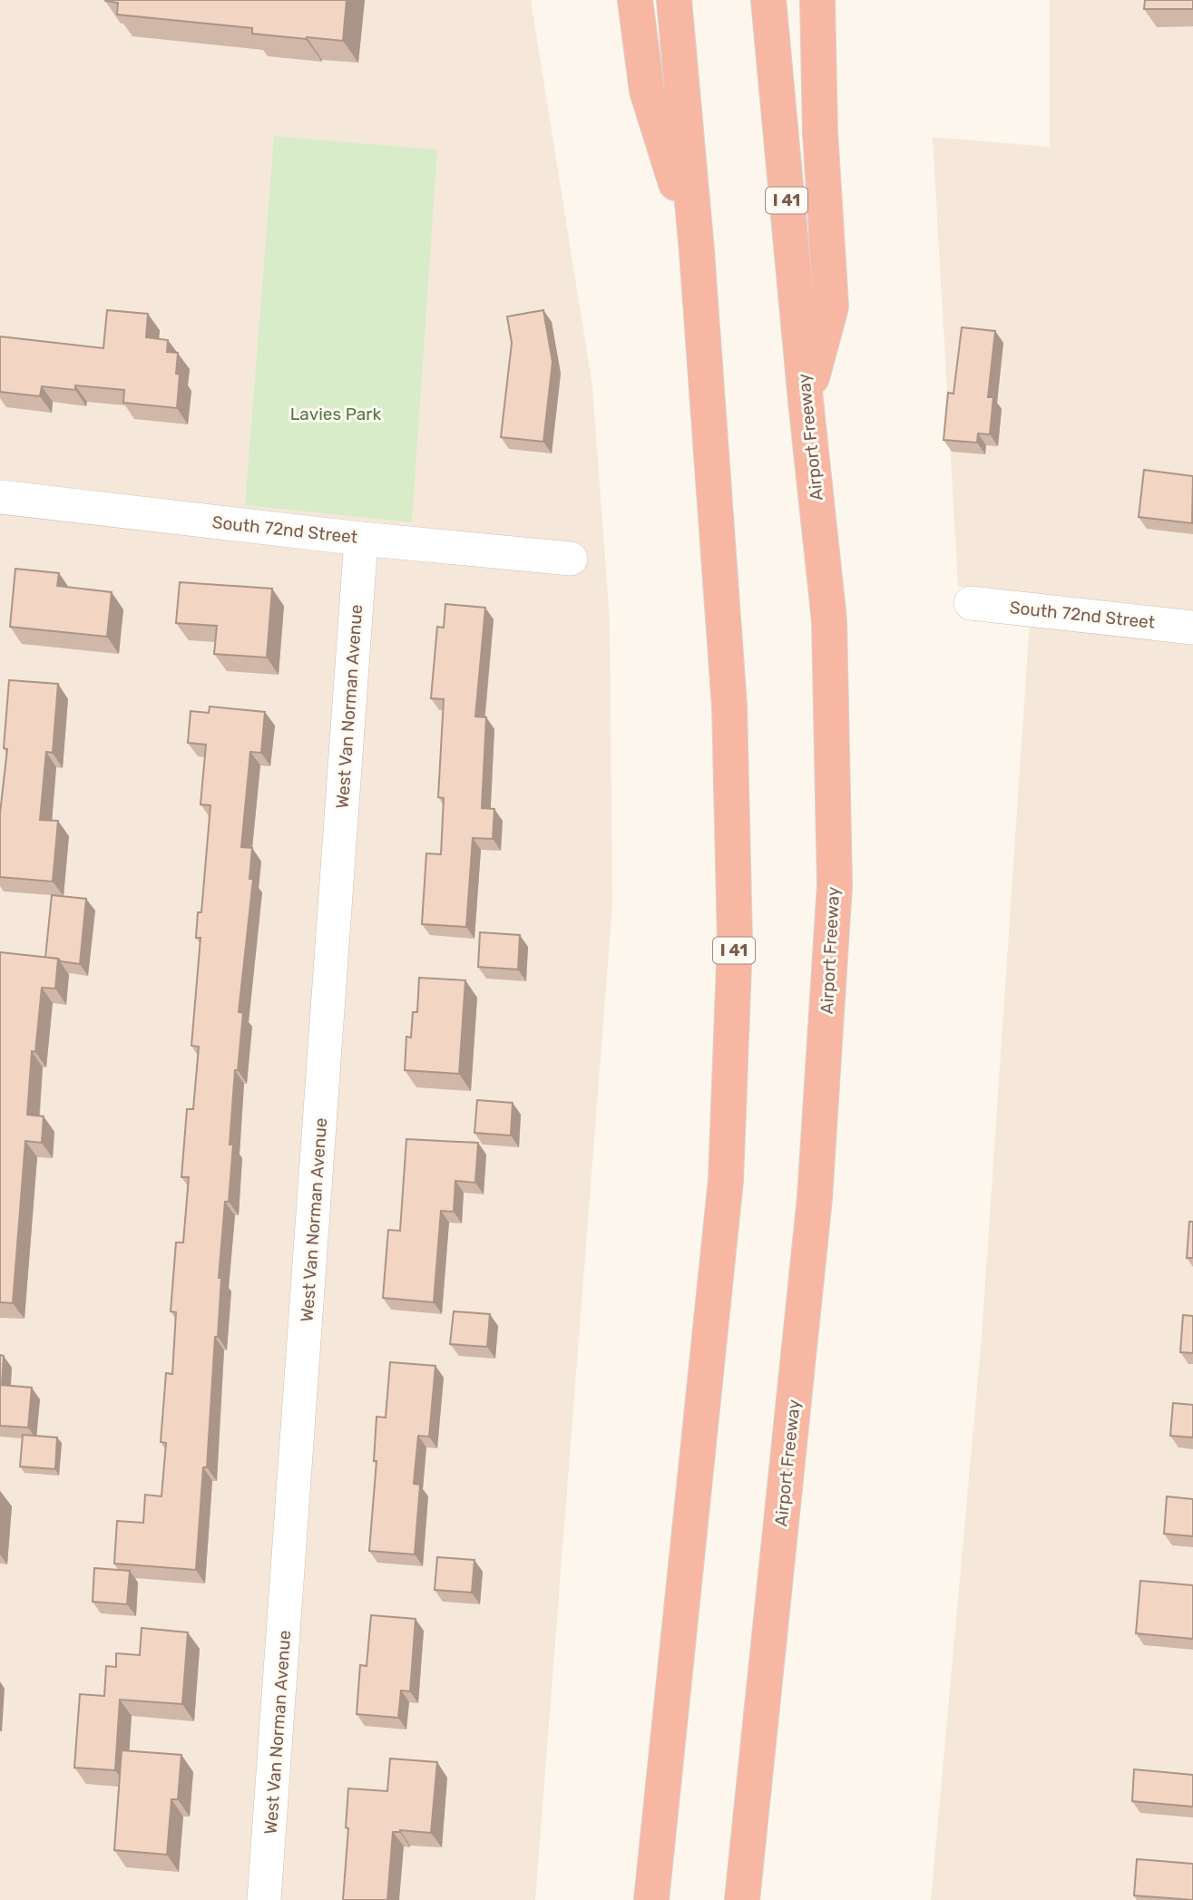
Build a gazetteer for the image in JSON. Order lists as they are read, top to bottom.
{
  "streets": {
    "highway": ["I 41", "Airport Freeway"],
    "street": ["South 72nd Street", "West Van Norman Avenue"]
  },
  "crossings": [
    ["South 72nd Street", "West Van Norman Avenue"]
  ],
  "parks": ["Lavies Park"]
}
